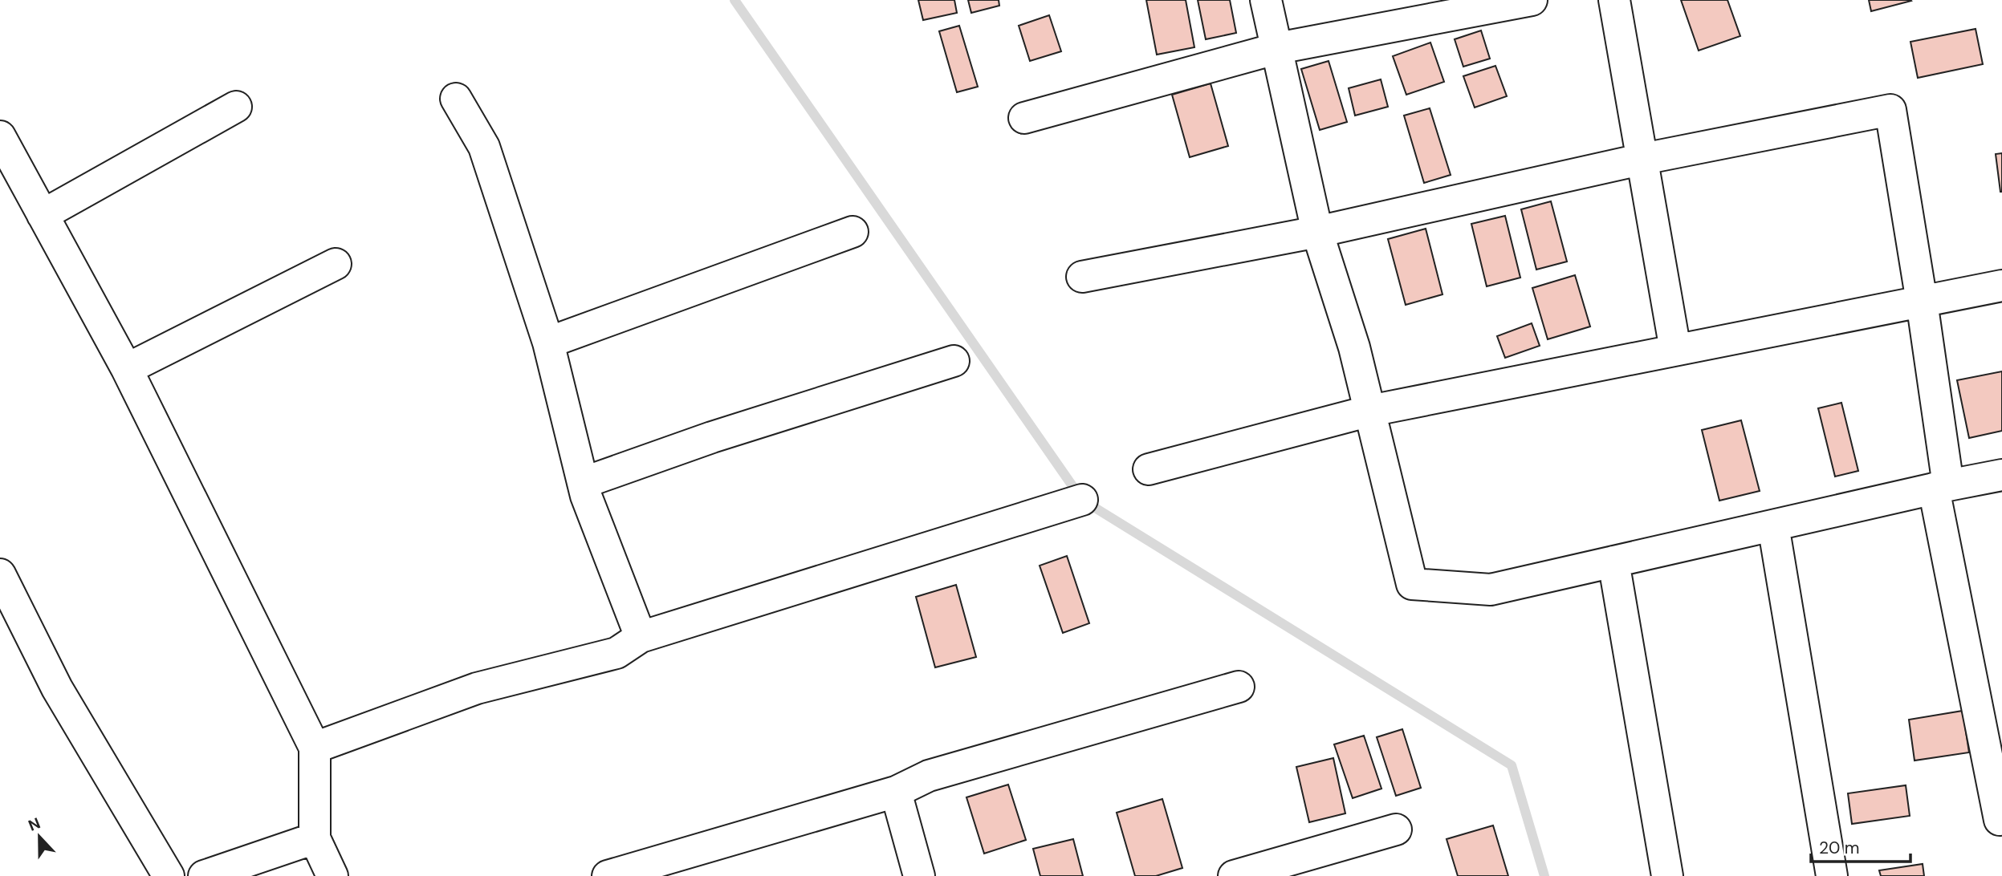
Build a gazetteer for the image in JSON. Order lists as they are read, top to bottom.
{
  "scale_bar": "20 m",
  "north": "top"
}
